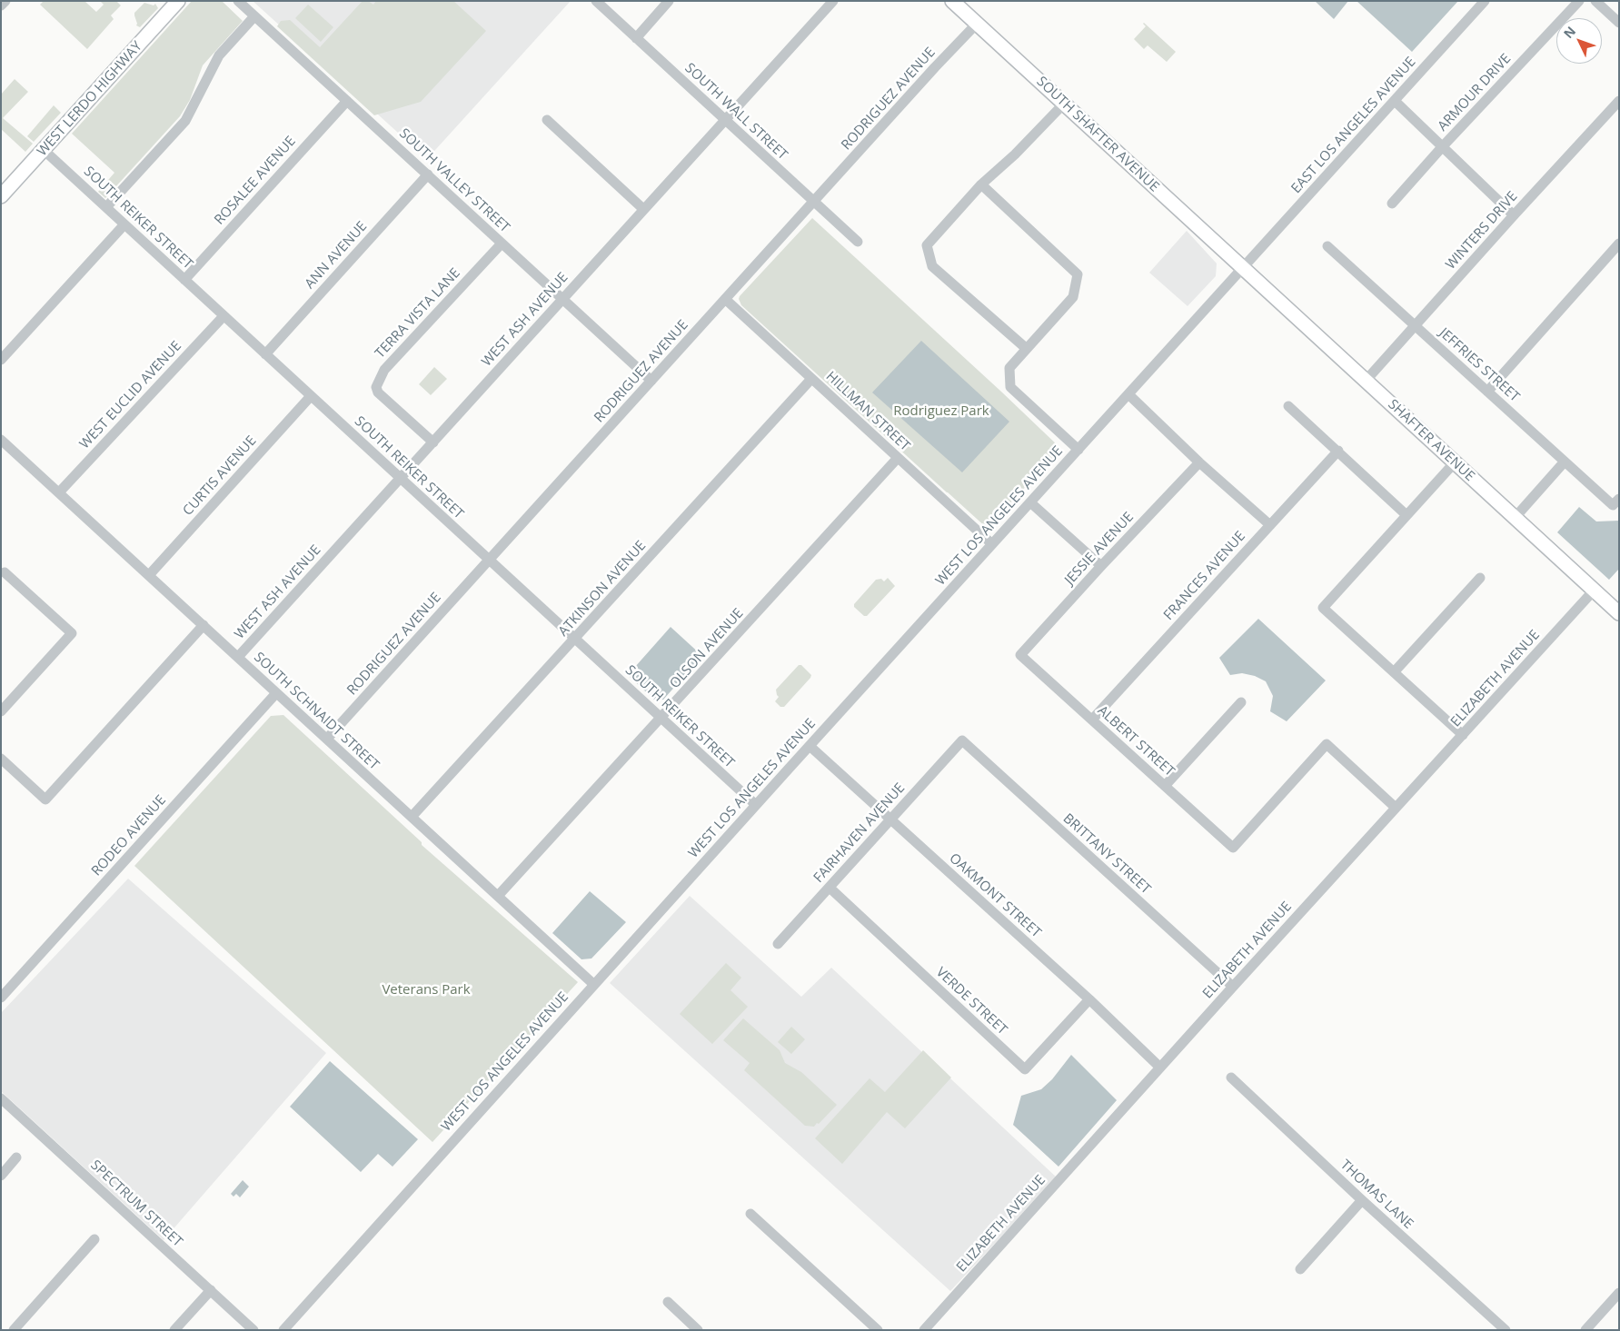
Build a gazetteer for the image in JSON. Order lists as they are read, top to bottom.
{
  "streets": {
    "main road": ["WEST LERDO HIGHWAY", "SOUTH SHAFTER AVENUE", "SHAFTER AVENUE"],
    "street": [
      "ARMOUR DRIVE",
      "RODRIGUEZ AVENUE",
      "SOUTH WALL STREET",
      "EAST LOS ANGELES AVENUE",
      "ROSALEE AVENUE",
      "SOUTH VALLEY STREET",
      "SOUTH REIKER STREET",
      "WINTERS DRIVE",
      "ANN AVENUE",
      "TERRA VISTA LANE",
      "WEST ASH AVENUE",
      "JEFFRIES STREET",
      "WEST EUCLID AVENUE",
      "HILLMAN STREET",
      "CURTIS AVENUE",
      "WEST LOS ANGELES AVENUE",
      "JESSIE AVENUE",
      "FRANCES AVENUE",
      "ATKINSON AVENUE",
      "OLSON AVENUE",
      "ELIZABETH AVENUE",
      "SOUTH SCHNAIDT STREET",
      "ALBERT STREET",
      "FAIRHAVEN AVENUE",
      "RODEO AVENUE",
      "BRITTANY STREET",
      "OAKMONT STREET",
      "VERDE STREET",
      "THOMAS LANE",
      "SPECTRUM STREET"
    ]
  },
  "crossings": [
    ["WEST LERDO HIGHWAY", "SOUTH REIKER STREET"],
    ["RODRIGUEZ AVENUE", "SOUTH WALL STREET"],
    ["RODRIGUEZ AVENUE", "SOUTH SHAFTER AVENUE"],
    ["RODRIGUEZ AVENUE", "SOUTH VALLEY STREET"],
    ["RODRIGUEZ AVENUE", "SOUTH REIKER STREET"],
    ["RODRIGUEZ AVENUE", "HILLMAN STREET"],
    ["RODRIGUEZ AVENUE", "SOUTH SCHNAIDT STREET"],
    ["SOUTH WALL STREET", "WEST ASH AVENUE"],
    ["EAST LOS ANGELES AVENUE", "SOUTH SHAFTER AVENUE"],
    ["EAST LOS ANGELES AVENUE", "SHAFTER AVENUE"],
    ["EAST LOS ANGELES AVENUE", "WEST LOS ANGELES AVENUE"],
    ["SOUTH SHAFTER AVENUE", "SHAFTER AVENUE"],
    ["SOUTH SHAFTER AVENUE", "WEST LOS ANGELES AVENUE"],
    ["ROSALEE AVENUE", "SOUTH VALLEY STREET"],
    ["ROSALEE AVENUE", "SOUTH REIKER STREET"],
    ["SOUTH VALLEY STREET", "ANN AVENUE"],
    ["SOUTH VALLEY STREET", "TERRA VISTA LANE"],
    ["SOUTH VALLEY STREET", "WEST ASH AVENUE"],
    ["SOUTH REIKER STREET", "ANN AVENUE"],
    ["SOUTH REIKER STREET", "WEST ASH AVENUE"],
    ["SOUTH REIKER STREET", "WEST EUCLID AVENUE"],
    ["SOUTH REIKER STREET", "CURTIS AVENUE"],
    ["SOUTH REIKER STREET", "WEST LOS ANGELES AVENUE"],
    ["SOUTH REIKER STREET", "ATKINSON AVENUE"],
    ["SOUTH REIKER STREET", "OLSON AVENUE"],
    ["WINTERS DRIVE", "JEFFRIES STREET"],
    ["WINTERS DRIVE", "SHAFTER AVENUE"],
    ["TERRA VISTA LANE", "WEST ASH AVENUE"],
    ["WEST ASH AVENUE", "SOUTH SCHNAIDT STREET"],
    ["WEST EUCLID AVENUE", "SOUTH SCHNAIDT STREET"],
    ["HILLMAN STREET", "WEST LOS ANGELES AVENUE"],
    ["HILLMAN STREET", "ATKINSON AVENUE"],
    ["HILLMAN STREET", "OLSON AVENUE"],
    ["SHAFTER AVENUE", "WEST LOS ANGELES AVENUE"],
    ["SHAFTER AVENUE", "ELIZABETH AVENUE"],
    ["CURTIS AVENUE", "SOUTH SCHNAIDT STREET"],
    ["WEST LOS ANGELES AVENUE", "SOUTH SCHNAIDT STREET"],
    ["WEST LOS ANGELES AVENUE", "OAKMONT STREET"],
    ["JESSIE AVENUE", "ALBERT STREET"],
    ["FRANCES AVENUE", "ALBERT STREET"],
    ["ATKINSON AVENUE", "SOUTH SCHNAIDT STREET"],
    ["OLSON AVENUE", "SOUTH SCHNAIDT STREET"],
    ["ELIZABETH AVENUE", "ALBERT STREET"],
    ["ELIZABETH AVENUE", "BRITTANY STREET"],
    ["ELIZABETH AVENUE", "OAKMONT STREET"],
    ["SOUTH SCHNAIDT STREET", "RODEO AVENUE"],
    ["FAIRHAVEN AVENUE", "BRITTANY STREET"],
    ["FAIRHAVEN AVENUE", "OAKMONT STREET"],
    ["FAIRHAVEN AVENUE", "VERDE STREET"],
    ["OAKMONT STREET", "VERDE STREET"]
  ],
  "parks": ["Rodriguez Park", "Veterans Park"],
  "north": "top left"
}
